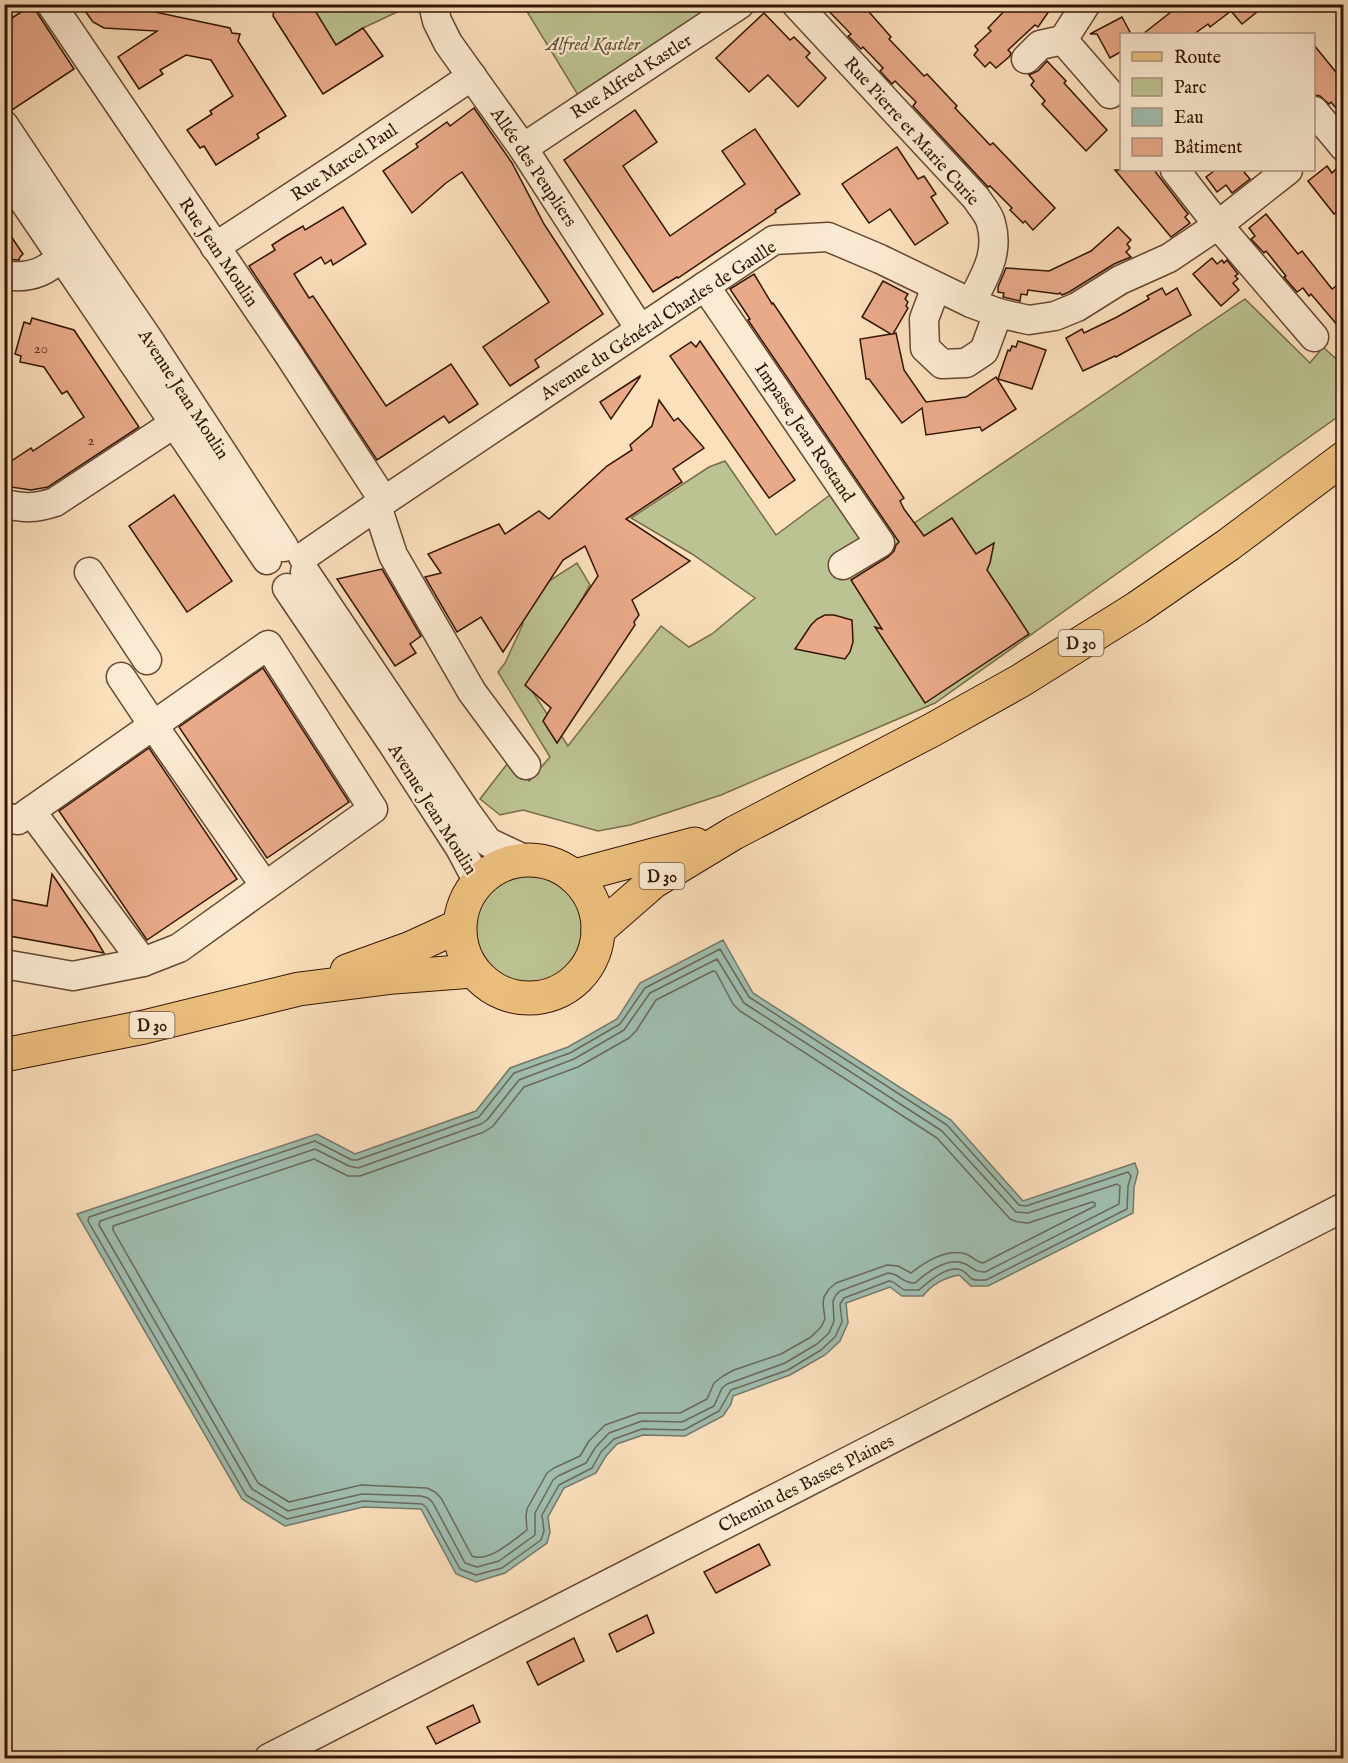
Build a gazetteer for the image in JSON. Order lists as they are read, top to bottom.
{
  "streets": {
    "main road": ["D 30"],
    "street": [
      "Rue Alfred Kastler",
      "Rue Pierre et Marie Curie",
      "Rue Marcel Paul",
      "Allée des Peupliers",
      "Rue Jean Moulin",
      "Avenue du Général Charles de Gaulle",
      "Avenue Jean Moulin",
      "Impasse Jean Rostand",
      "Chemin des Basses Plaines"
    ]
  },
  "crossings": [
    ["Rue Alfred Kastler", "Allée des Peupliers"],
    ["Rue Pierre et Marie Curie", "Avenue du Général Charles de Gaulle"],
    ["Rue Marcel Paul", "Allée des Peupliers"],
    ["Rue Marcel Paul", "Rue Jean Moulin"],
    ["Allée des Peupliers", "Avenue du Général Charles de Gaulle"],
    ["Rue Jean Moulin", "Avenue du Général Charles de Gaulle"],
    ["Avenue du Général Charles de Gaulle", "Avenue Jean Moulin"],
    ["Avenue du Général Charles de Gaulle", "Impasse Jean Rostand"],
    ["Avenue Jean Moulin", "D 30"]
  ],
  "parks": ["Alfred Kastler"],
  "house_numbers": ["20", "2"],
  "legend": [
    "Route",
    "Parc",
    "Eau",
    "Bâtiment"
  ]
}
